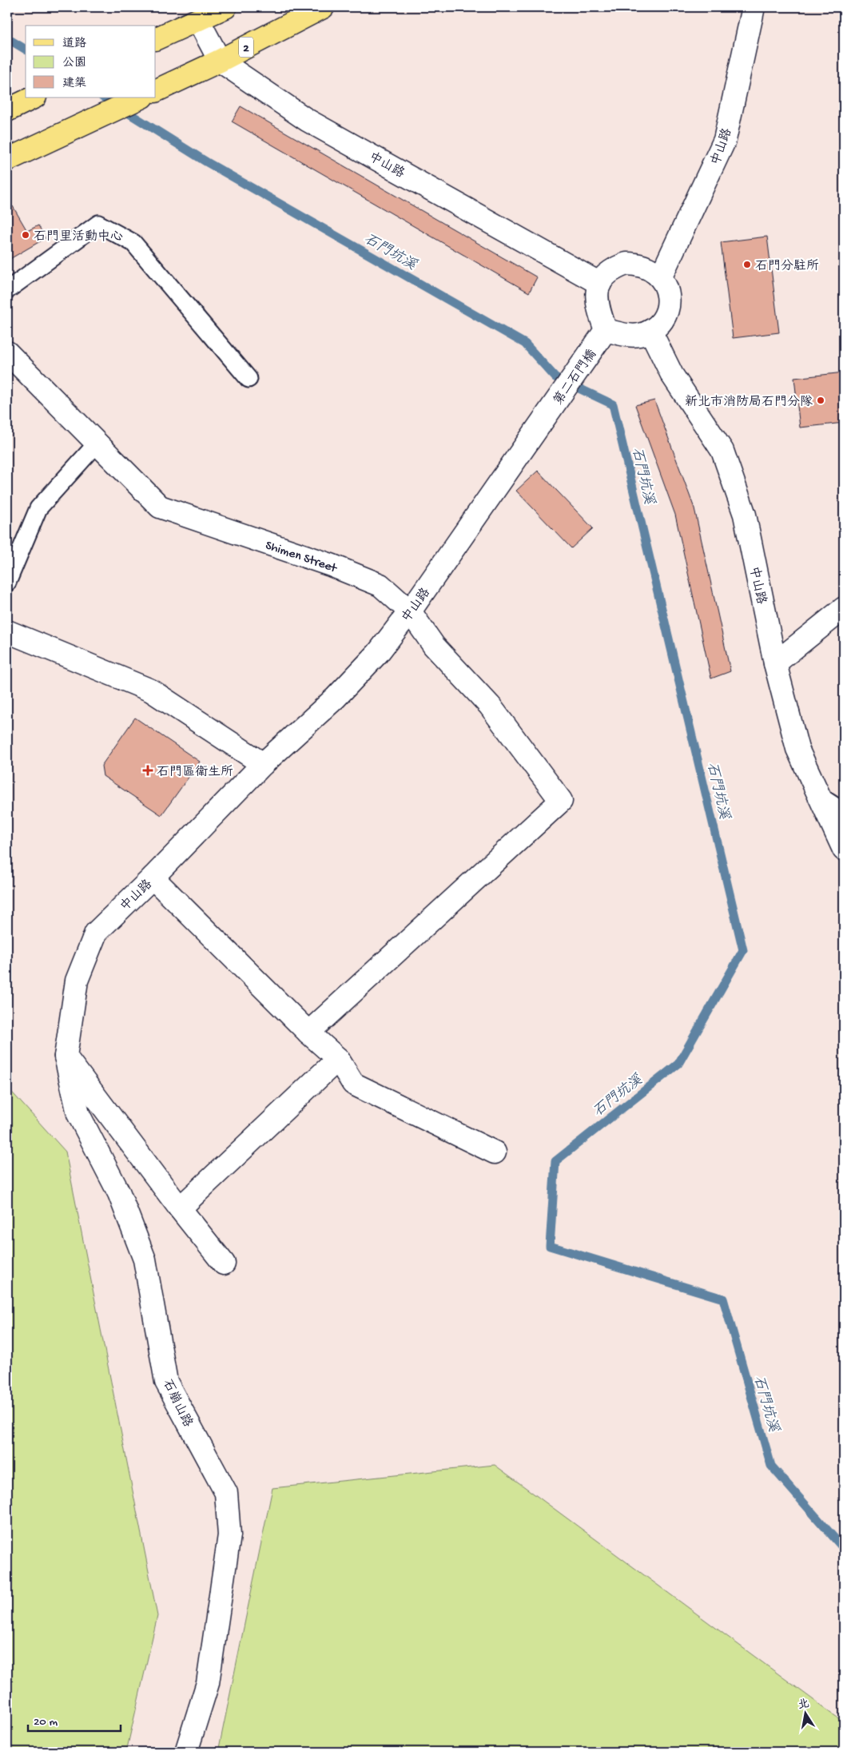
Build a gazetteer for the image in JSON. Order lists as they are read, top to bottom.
{
  "streets": {
    "main road": ["2"],
    "street": [
      "中山路",
      "第二石門橋",
      "Shimen Street",
      "石崩山路"
    ]
  },
  "crossings": [
    ["2", "中山路"],
    ["中山路", "第二石門橋"],
    ["中山路", "Shimen Street"],
    ["中山路", "石崩山路"]
  ],
  "water": ["石門坑溪"],
  "places": {
    "other": ["石門里活動中心", "石門分駐所", "新北市消防局石門分隊"],
    "health": ["石門區衛生所"]
  },
  "legend": ["道路", "公園", "建築"],
  "scale_bar": "20 m",
  "north": "top"
}
